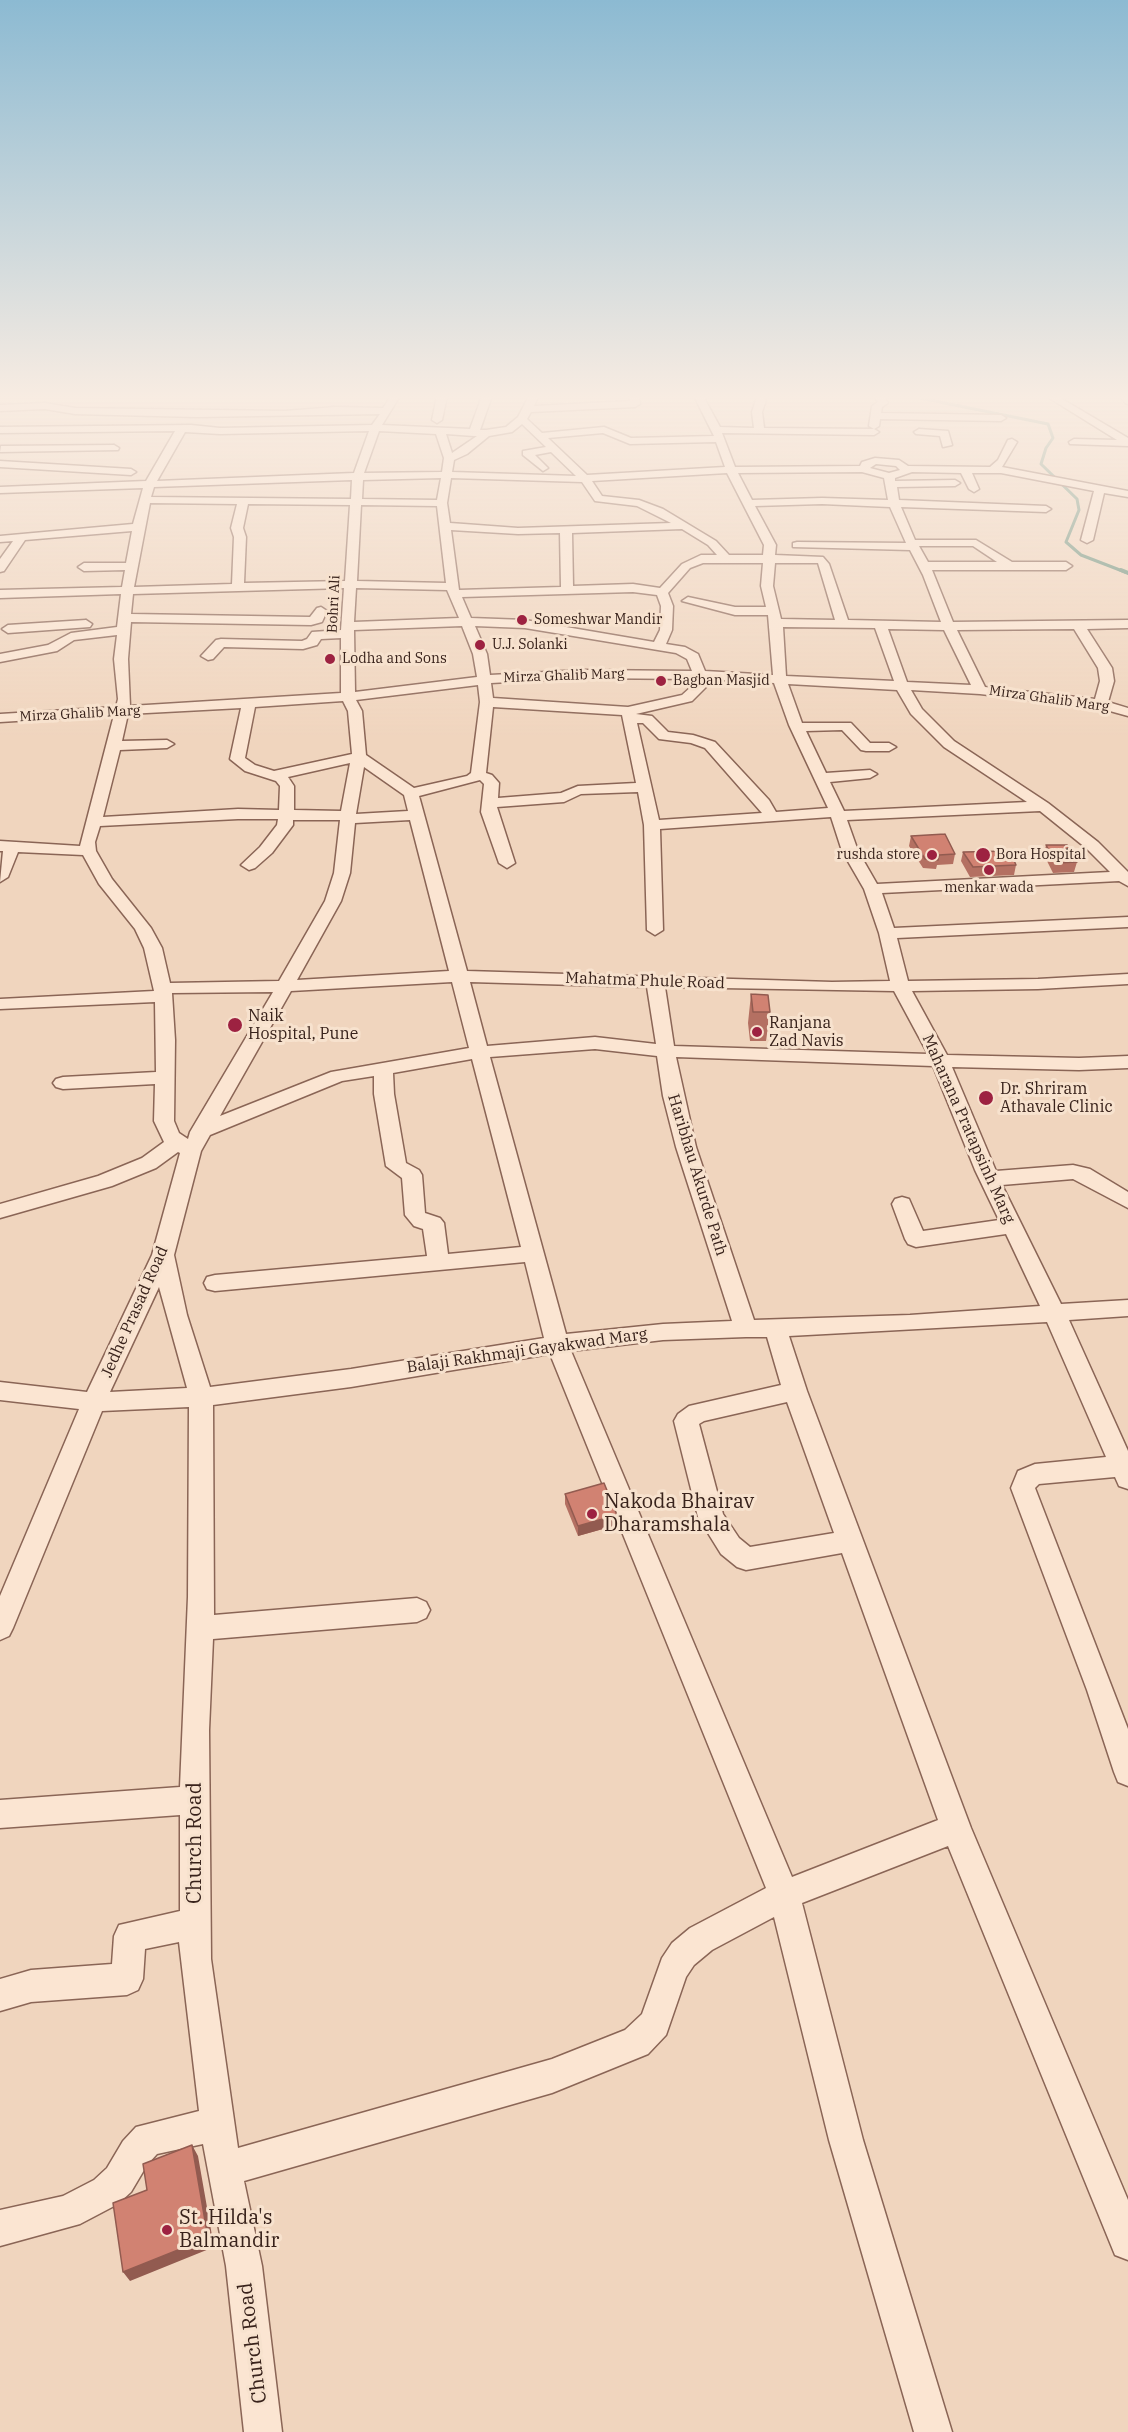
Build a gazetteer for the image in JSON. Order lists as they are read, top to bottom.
{
  "streets": {
    "street": [
      "Bohri Ali",
      "Mirza Ghalib Marg",
      "Mahatma Phule Road",
      "Maharana Pratapsinh Marg",
      "Haribhau Akurde Path",
      "Jedhe Prasad Road",
      "Balaji Rakhmaji Gayakwad Marg",
      "Church Road"
    ]
  },
  "crossings": [
    ["Bohri Ali", "Mirza Ghalib Marg"],
    ["Bohri Ali", "Jedhe Prasad Road"],
    ["Mirza Ghalib Marg", "Maharana Pratapsinh Marg"],
    ["Mirza Ghalib Marg", "Jedhe Prasad Road"],
    ["Mahatma Phule Road", "Maharana Pratapsinh Marg"],
    ["Mahatma Phule Road", "Haribhau Akurde Path"],
    ["Mahatma Phule Road", "Jedhe Prasad Road"],
    ["Maharana Pratapsinh Marg", "Balaji Rakhmaji Gayakwad Marg"],
    ["Haribhau Akurde Path", "Balaji Rakhmaji Gayakwad Marg"],
    ["Jedhe Prasad Road", "Balaji Rakhmaji Gayakwad Marg"],
    ["Jedhe Prasad Road", "Church Road"],
    ["Balaji Rakhmaji Gayakwad Marg", "Church Road"]
  ],
  "places": [
    "Someshwar Mandir",
    "U.J. Solanki",
    "Lodha and Sons",
    "Bagban Masjid",
    "rushda store",
    "Bora Hospital",
    "menkar wada",
    "Naik Hospital, Pune",
    "Ranjana Zad Navis",
    "Dr. Shriram Athavale Clinic",
    "Nakoda Bhairav Dharamshala",
    "St. Hilda's Balmandir"
  ]
}
